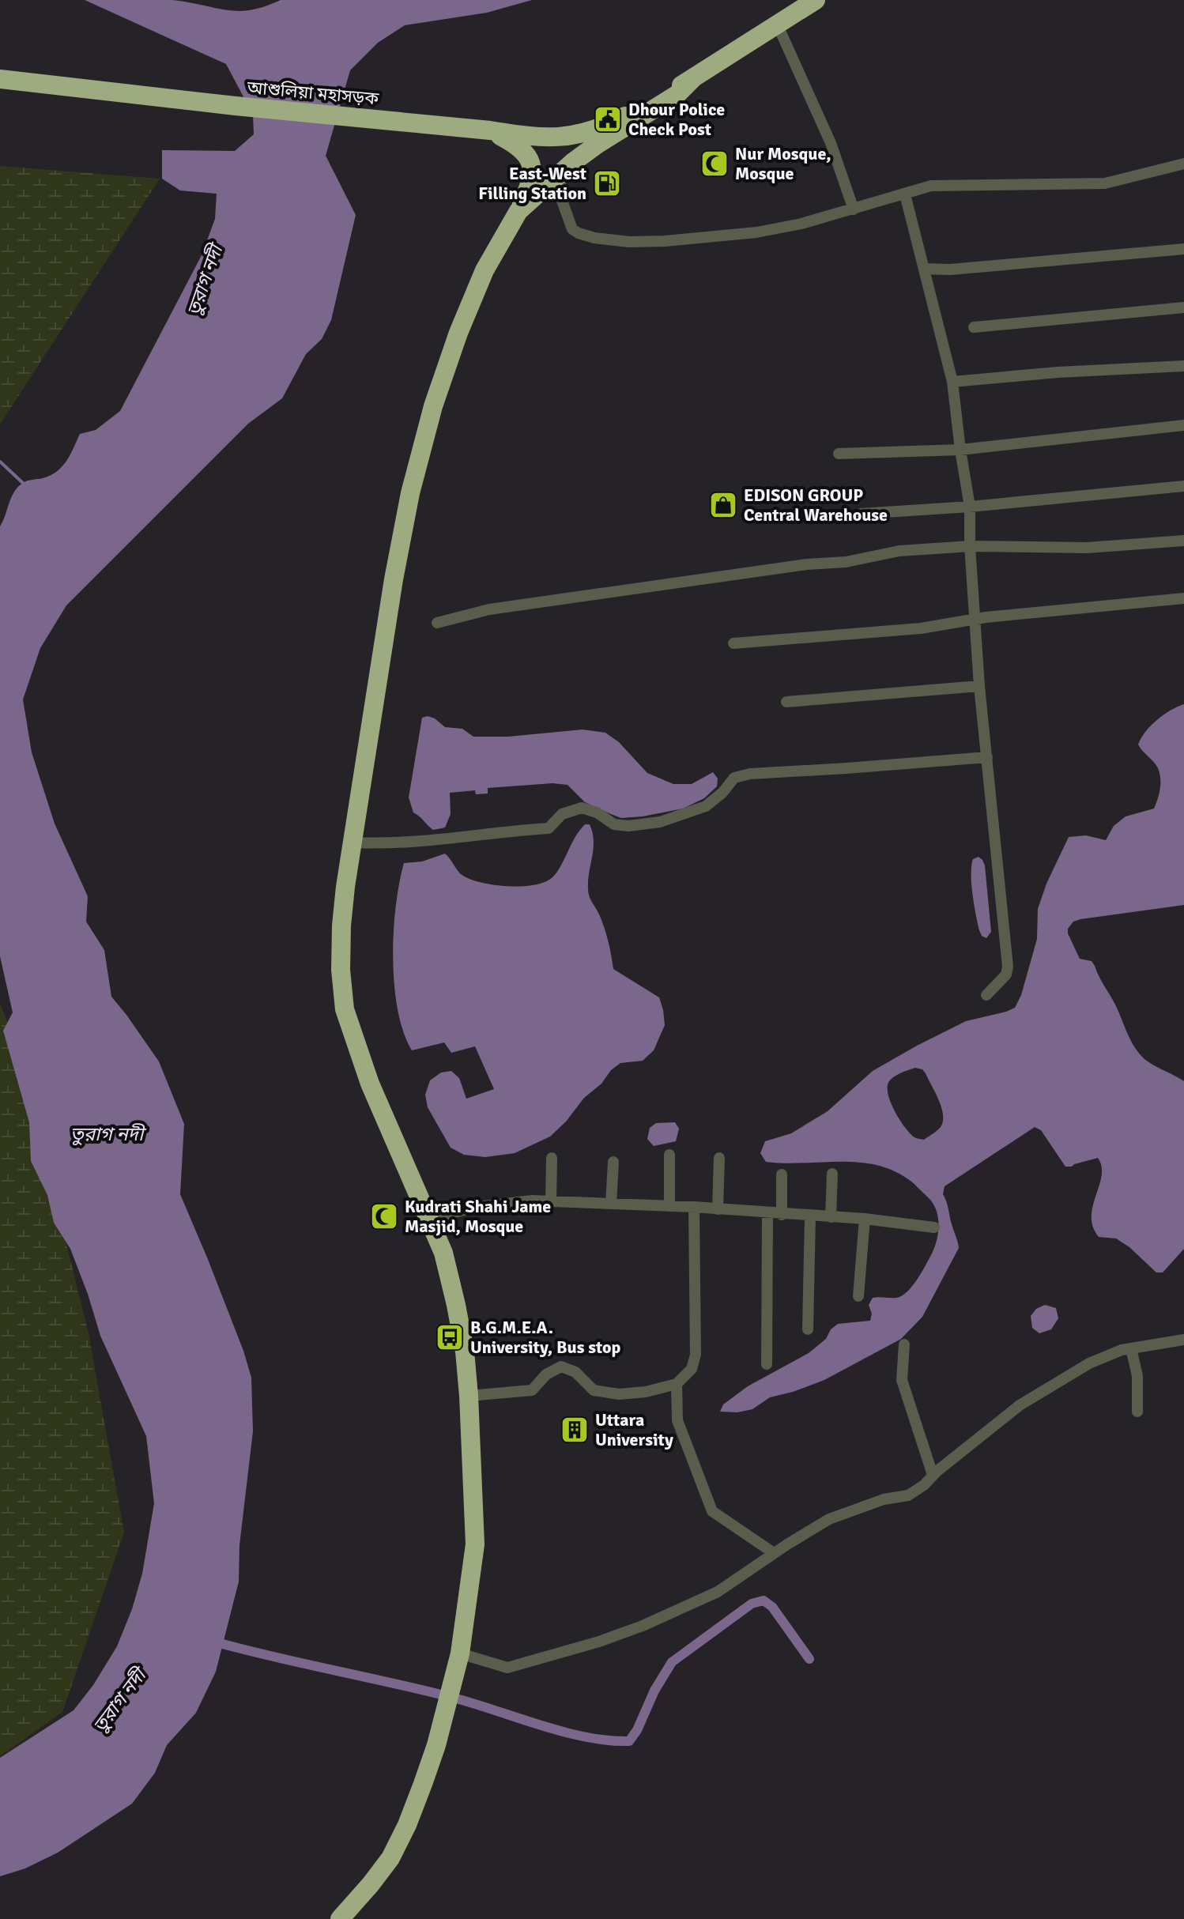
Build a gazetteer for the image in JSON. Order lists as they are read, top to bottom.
{
  "streets": {
    "highway": ["আশুলিয়া মহাসড়ক"]
  },
  "water": ["তুরাগ নদী"],
  "places": {
    "public building": ["Dhour Police Check Post"],
    "mosque": ["Nur Mosque, Mosque", "Kudrati Shahi Jame Masjid, Mosque"],
    "fuel station": ["East-West Filling Station"],
    "shop": ["EDISON GROUP Central Warehouse"],
    "bus stop": ["B.G.M.E.A. University, Bus stop"],
    "building": ["Uttara University"]
  }
}
